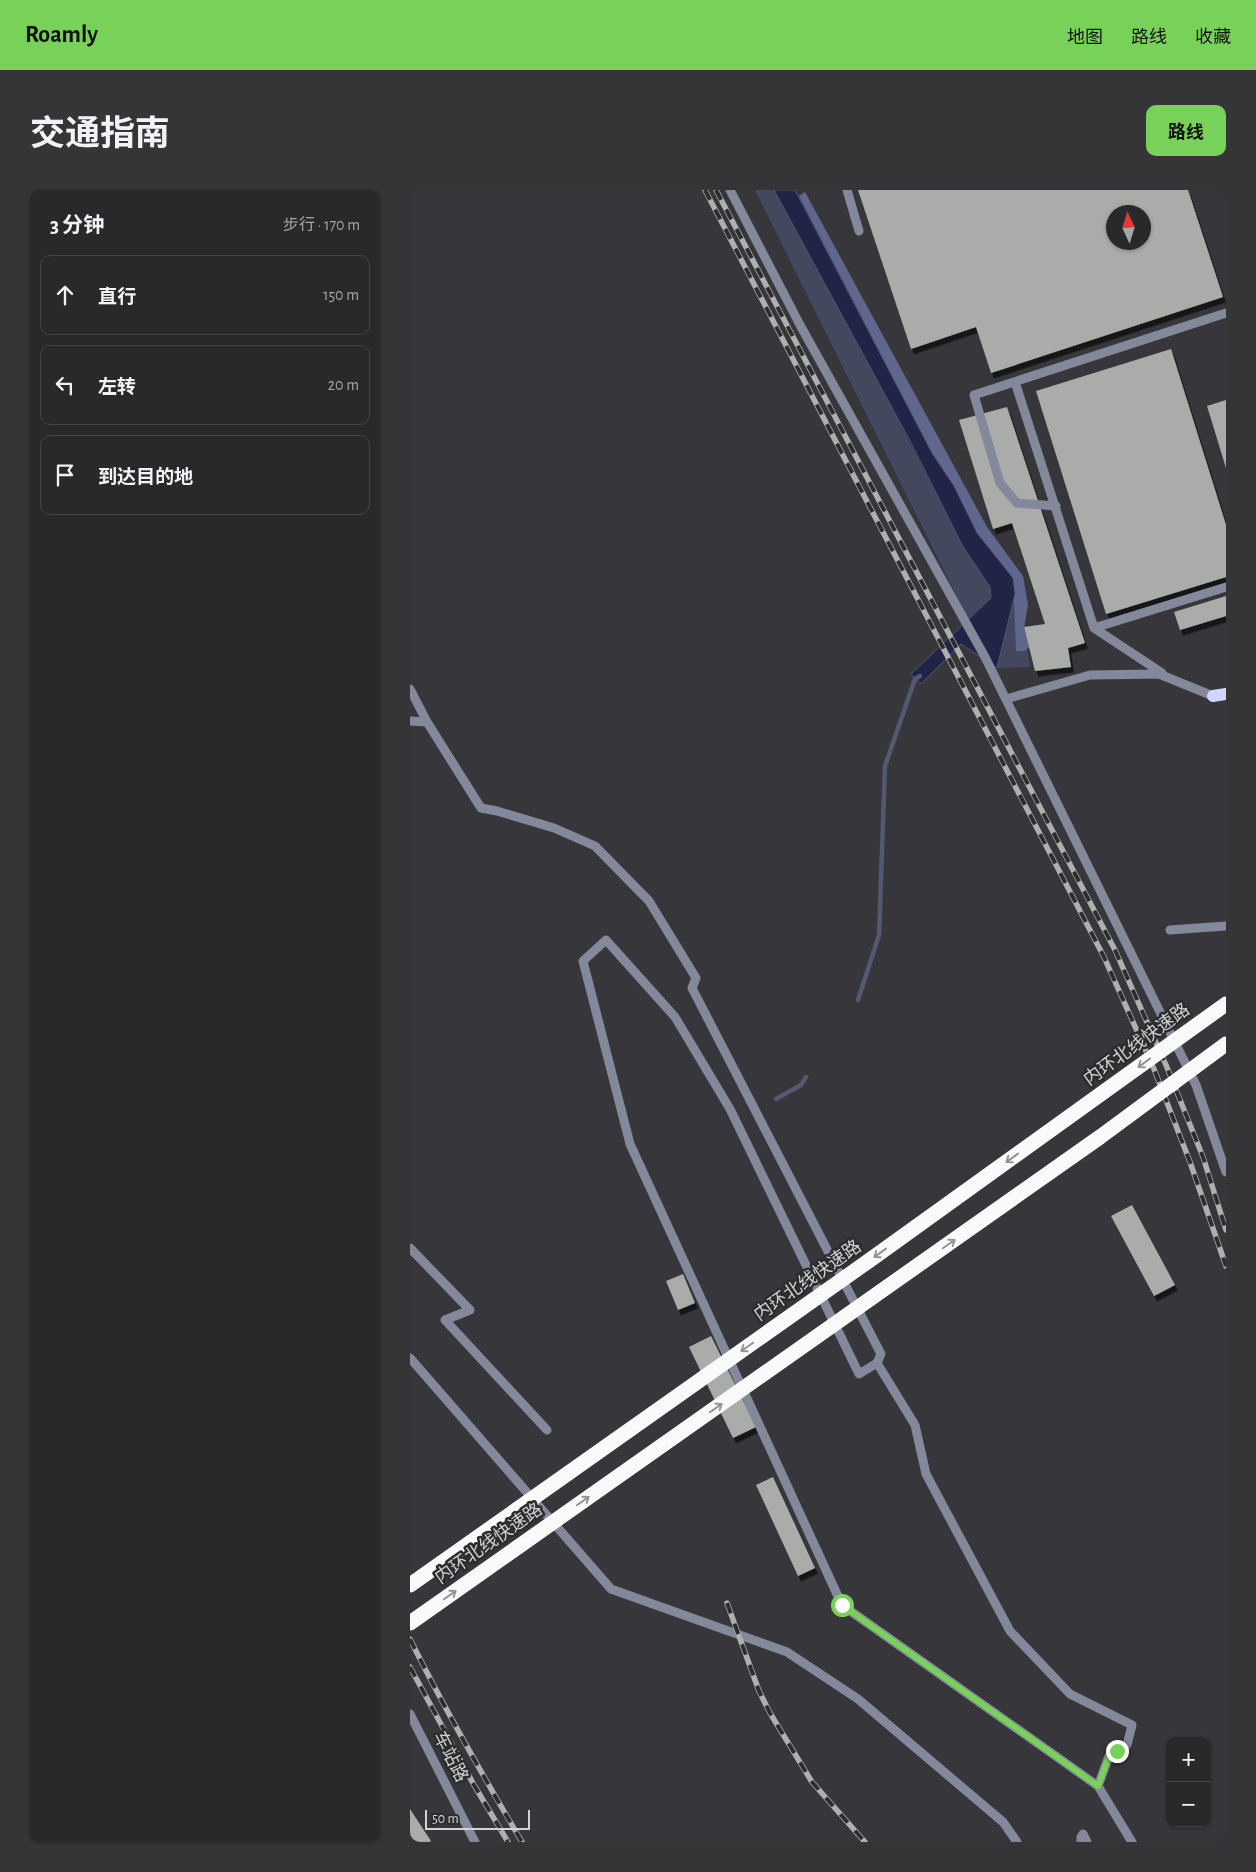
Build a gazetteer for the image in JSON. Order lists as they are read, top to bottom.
{
  "streets": {
    "highway": ["内环北线快速路"],
    "street": ["车站路"]
  },
  "scale_bar": "50 m",
  "north": "top",
  "page": {
    "header": "Roamly",
    "nav": ["地图", "路线", "收藏"],
    "title": "交通指南",
    "buttons": "路线",
    "heading": ["3 分钟", "步行 · 170 m"],
    "list": [
      ["直行", "150 m"],
      ["左转", "20 m"],
      "到达目的地"
    ],
    "map_buttons": ["+", "−"],
    "scale": "50 m"
  }
}
